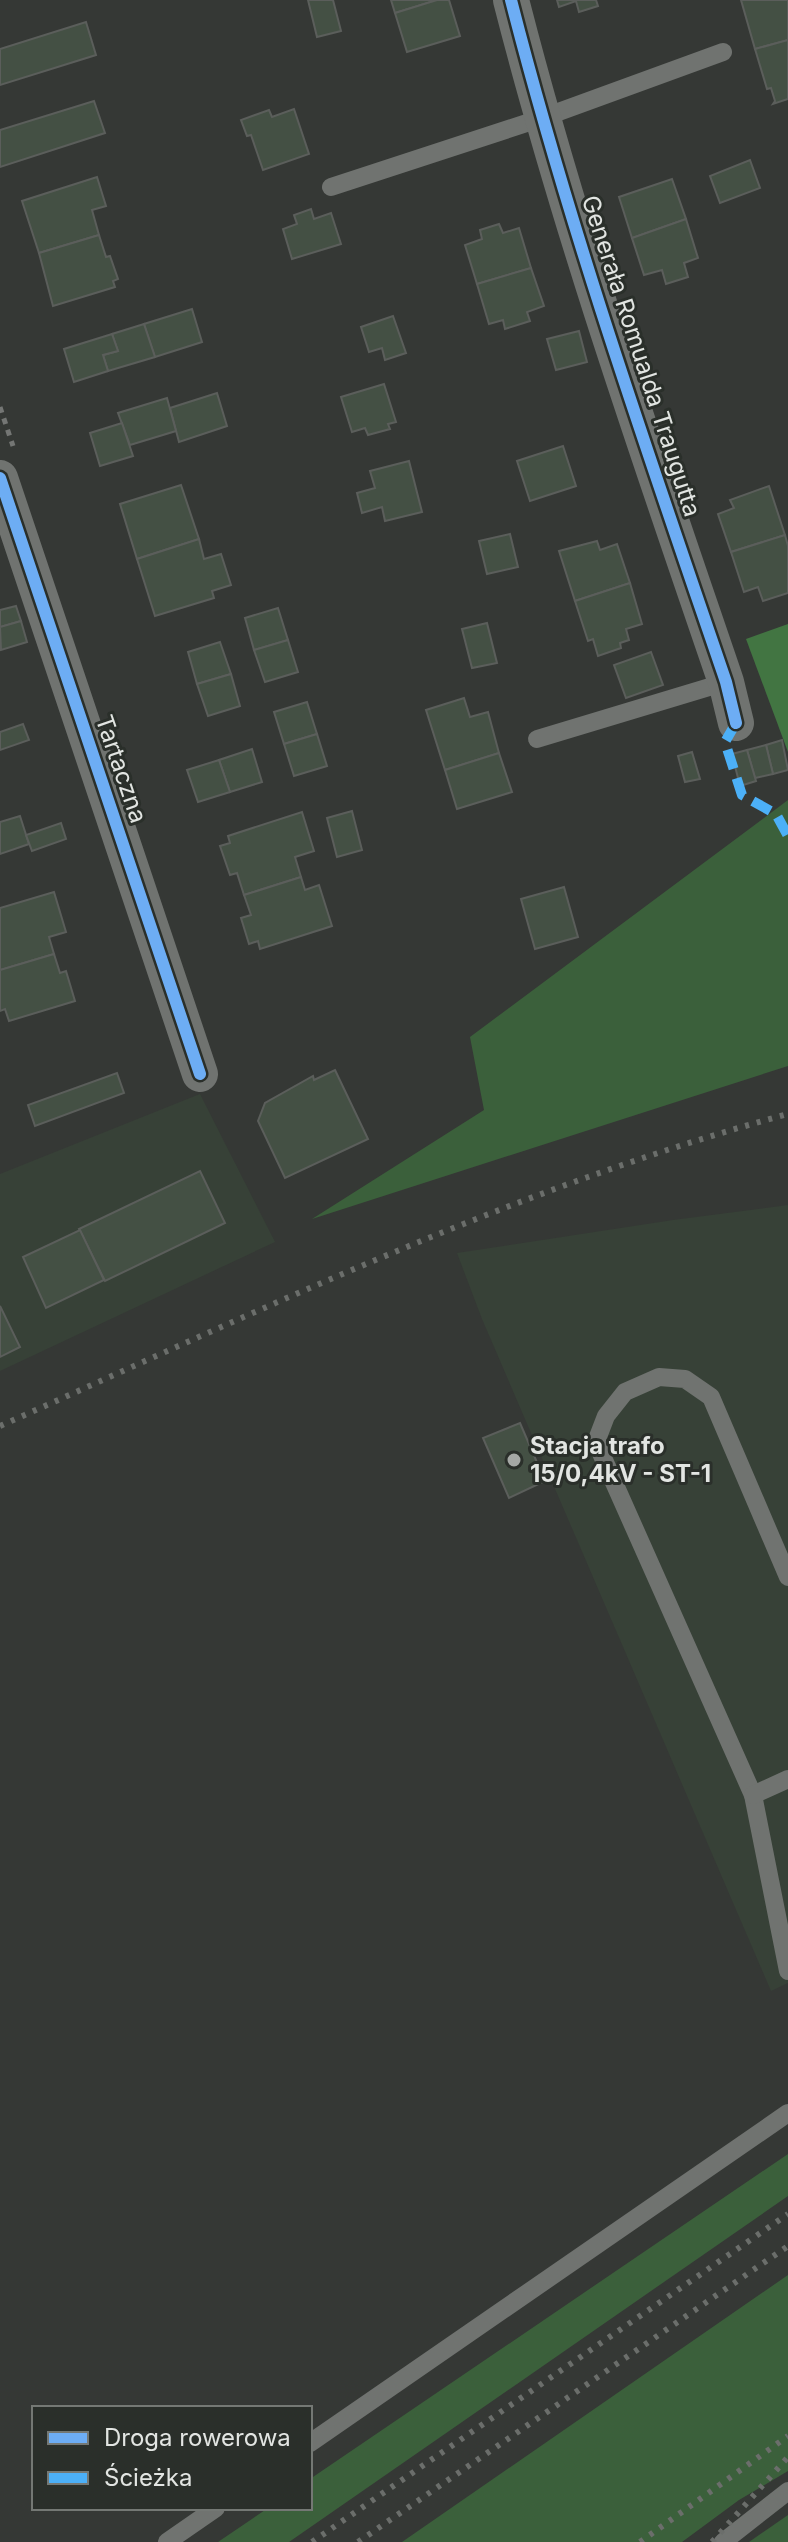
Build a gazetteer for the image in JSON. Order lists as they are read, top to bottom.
{
  "streets": {
    "street": ["Generała Romualda Traugutta", "Tartaczna"]
  },
  "places": ["Stacja trafo 15/0,4kV - ST-1"],
  "legend": ["Droga rowerowa", "Ścieżka"]
}
